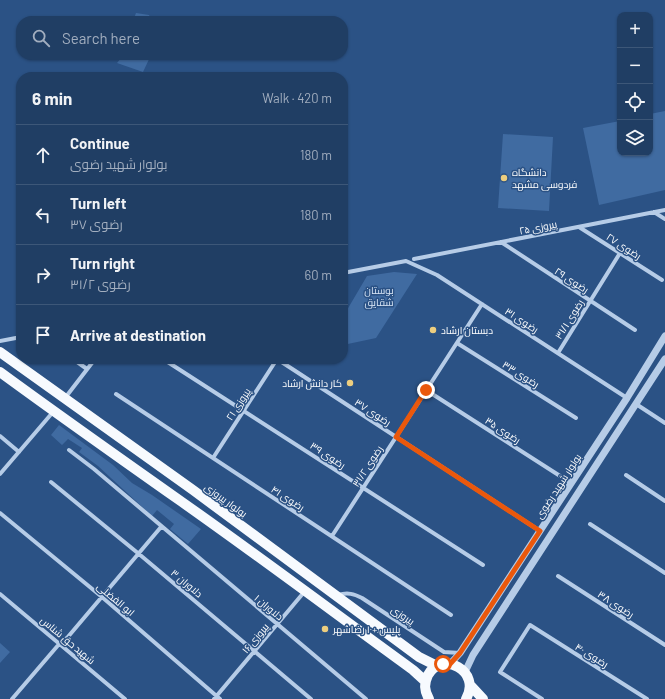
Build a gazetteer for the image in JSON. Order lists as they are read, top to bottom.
{
  "streets": {
    "main road": ["بولوار پیروزی"],
    "street": [
      "پیروزی ۲۵",
      "رضوی ۲۷",
      "رضوی ۲۹",
      "رضوی ۳۱/۱",
      "رضوی ۳۱",
      "رضوی ۳۳",
      "پیروزی ۲۱",
      "رضوی ۳۷",
      "رضوی ۳۵",
      "رضوی ۳۹",
      "رضوی ۳۱/۲",
      "بولوار شهید رضوی",
      "رضوی ۴۱",
      "دلاوران ۳",
      "ابو الفضلی",
      "رضوی ۳۸",
      "دلاوران ۱",
      "پیروزی",
      "پیروزی ۱۶",
      "شهید حق شناس",
      "رضوی ۴۰"
    ]
  },
  "crossings": [
    ["پیروزی ۲۵", "رضوی ۲۷"],
    ["پیروزی ۲۵", "رضوی ۲۹"],
    ["رضوی ۲۷", "رضوی ۳۱/۱"],
    ["رضوی ۲۹", "رضوی ۳۱/۱"],
    ["رضوی ۳۱/۱", "رضوی ۳۱"],
    ["رضوی ۳۱", "رضوی ۳۱/۲"],
    ["رضوی ۳۱", "بولوار شهید رضوی"],
    ["رضوی ۳۳", "رضوی ۳۱/۲"],
    ["پیروزی ۲۱", "رضوی ۳۹"],
    ["پیروزی ۲۱", "رضوی ۴۱"],
    ["رضوی ۳۷", "رضوی ۳۱/۲"],
    ["رضوی ۳۷", "بولوار شهید رضوی"],
    ["رضوی ۳۵", "رضوی ۳۱/۲"],
    ["رضوی ۳۵", "بولوار شهید رضوی"],
    ["رضوی ۳۹", "رضوی ۳۱/۲"],
    ["رضوی ۳۱/۲", "رضوی ۴۱"],
    ["بولوار شهید رضوی", "پیروزی"],
    ["بولوار پیروزی", "پیروزی"],
    ["دلاوران ۳", "پیروزی ۱۶"],
    ["ابو الفضلی", "پیروزی ۱۶"],
    ["دلاوران ۱", "پیروزی ۱۶"]
  ],
  "parks": ["بوستان شقایق"],
  "places": [
    "دانشگاه فردوسی مشهد",
    "دبستان ارشاد",
    "کار دانش ارشاد",
    "پلیس +۱۰ رضاشهر"
  ],
  "page": {
    "map_buttons": ["+", "−"],
    "search": "Search here",
    "heading": ["6 min", "Walk · 420 m"],
    "list": [
      ["Continue", "بولوار شهید رضوی", "180 m"],
      ["Turn left", "رضوی ۳۷", "180 m"],
      ["Turn right", "رضوی ۳۱/۲", "60 m"],
      "Arrive at destination"
    ]
  }
}
